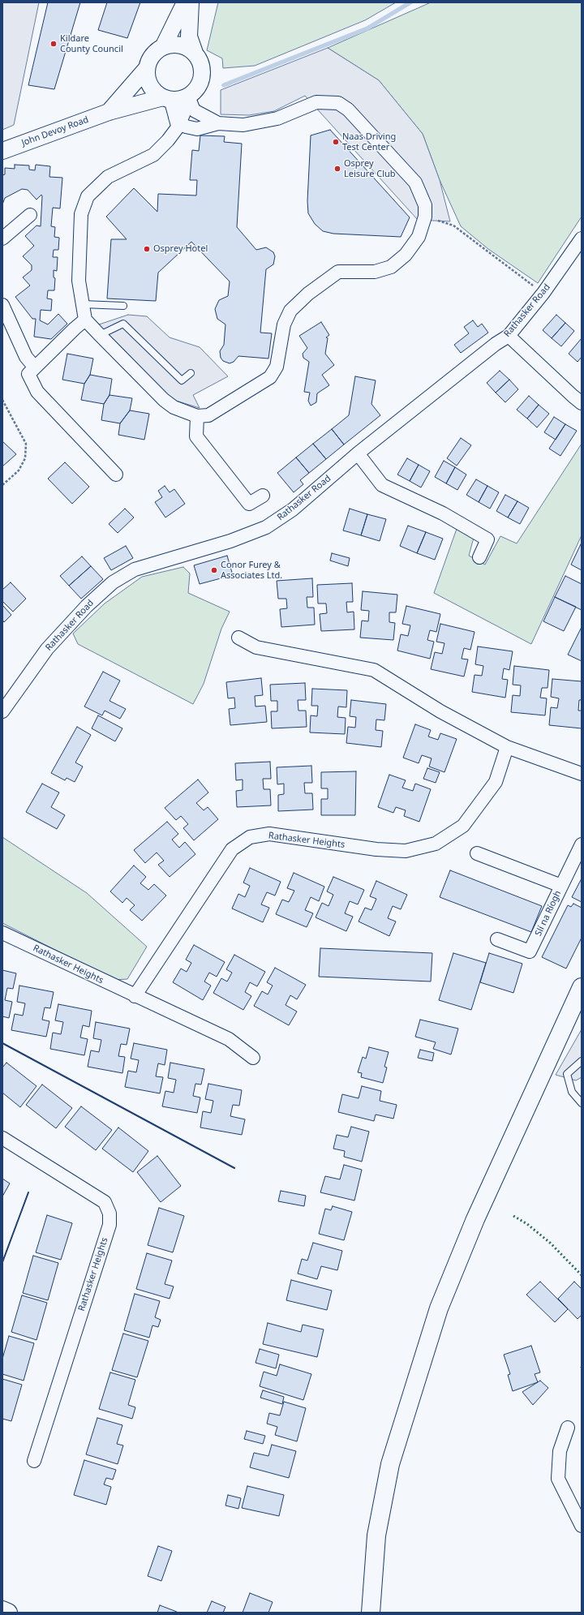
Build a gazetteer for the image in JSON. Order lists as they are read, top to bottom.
{
  "streets": {
    "street": [
      "John Devoy Road",
      "Rathasker Road",
      "Rathasker Heights",
      "Slí na Ríogh"
    ]
  },
  "places": [
    "Kildare County Council",
    "Naas Driving Test Center",
    "Osprey Leisure Club",
    "Osprey Hotel",
    "Conor Furey & Associates Ltd."
  ]
}
